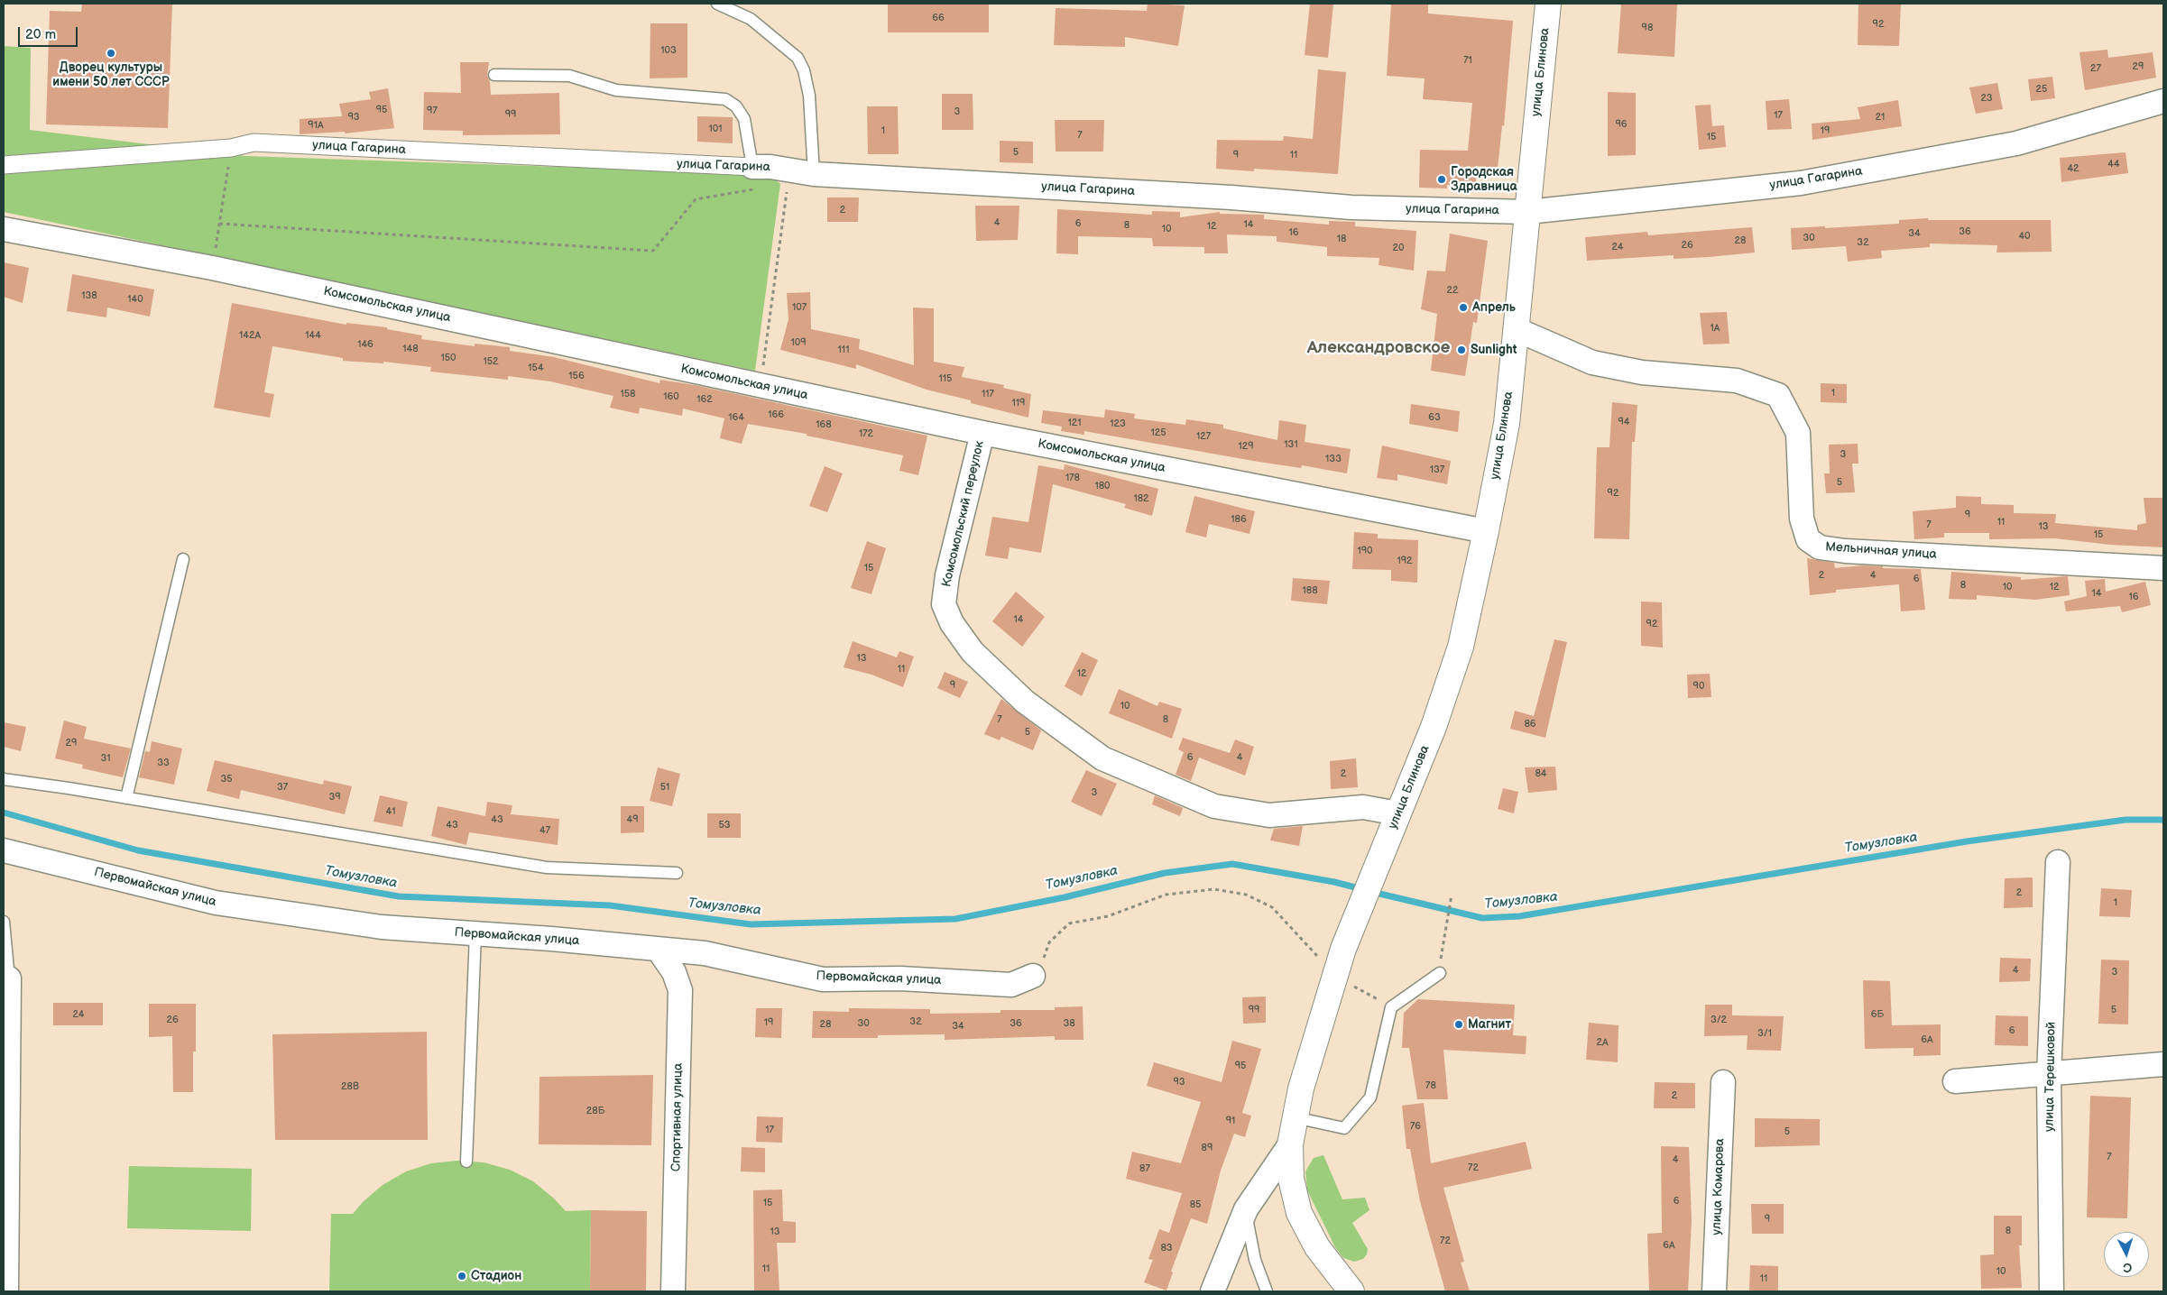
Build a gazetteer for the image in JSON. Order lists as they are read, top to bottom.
{
  "streets": {
    "main road": ["улица Блинова"],
    "street": [
      "улица Гагарина",
      "Комсомольская улица",
      "Комсомольский переулок",
      "Мельничная улица",
      "Первомайская улица",
      "улица Терешковой",
      "Спортивная улица",
      "улица Комарова"
    ]
  },
  "crossings": [
    ["улица Блинова", "улица Гагарина"],
    ["улица Блинова", "Комсомольская улица"],
    ["улица Блинова", "Комсомольский переулок"],
    ["улица Блинова", "Мельничная улица"],
    ["Комсомольская улица", "Комсомольский переулок"],
    ["Первомайская улица", "Спортивная улица"]
  ],
  "districts": ["Александровское"],
  "water": ["Томузловка"],
  "places": [
    "Дворец культуры имени 50 лет СССР",
    "Городская Здравница",
    "Апрель",
    "Sunlight",
    "Магнит",
    "Стадион"
  ],
  "house_numbers": [
    "66",
    "92",
    "98",
    "103",
    "71",
    "29",
    "27",
    "25",
    "23",
    "95",
    "97",
    "3",
    "99",
    "17",
    "93",
    "21",
    "96",
    "91А",
    "101",
    "1",
    "19",
    "7",
    "15",
    "5",
    "9",
    "11",
    "44",
    "42",
    "2",
    "4",
    "6",
    "14",
    "8",
    "12",
    "10",
    "36",
    "16",
    "34",
    "40",
    "30",
    "18",
    "28",
    "32",
    "26",
    "24",
    "20",
    "22",
    "138",
    "140",
    "107",
    "1А",
    "142А",
    "144",
    "109",
    "146",
    "148",
    "111",
    "150",
    "152",
    "154",
    "156",
    "115",
    "1",
    "158",
    "117",
    "160",
    "162",
    "119",
    "166",
    "164",
    "63",
    "94",
    "121",
    "123",
    "168",
    "125",
    "172",
    "127",
    "131",
    "129",
    "3",
    "133",
    "137",
    "178",
    "5",
    "180",
    "92",
    "182",
    "9",
    "186",
    "11",
    "7",
    "13",
    "15",
    "190",
    "192",
    "15",
    "2",
    "4",
    "6",
    "8",
    "10",
    "12",
    "188",
    "14",
    "16",
    "14",
    "92",
    "13",
    "11",
    "12",
    "9",
    "90",
    "10",
    "7",
    "8",
    "86",
    "5",
    "29",
    "6",
    "4",
    "31",
    "33",
    "2",
    "84",
    "35",
    "37",
    "51",
    "3",
    "39",
    "41",
    "43",
    "49",
    "43",
    "53",
    "47",
    "2",
    "1",
    "4",
    "3",
    "99",
    "5",
    "24",
    "6Б",
    "26",
    "3/2",
    "32",
    "19",
    "30",
    "36",
    "38",
    "28",
    "34",
    "6",
    "3/1",
    "6А",
    "2А",
    "95",
    "93",
    "78",
    "28В",
    "2",
    "28Б",
    "91",
    "76",
    "17",
    "5",
    "89",
    "7",
    "4",
    "72",
    "87",
    "6",
    "15",
    "85",
    "9",
    "8",
    "13",
    "72",
    "6А",
    "83",
    "11",
    "10",
    "11"
  ],
  "scale_bar": "20 m",
  "north": "bottom"
}
